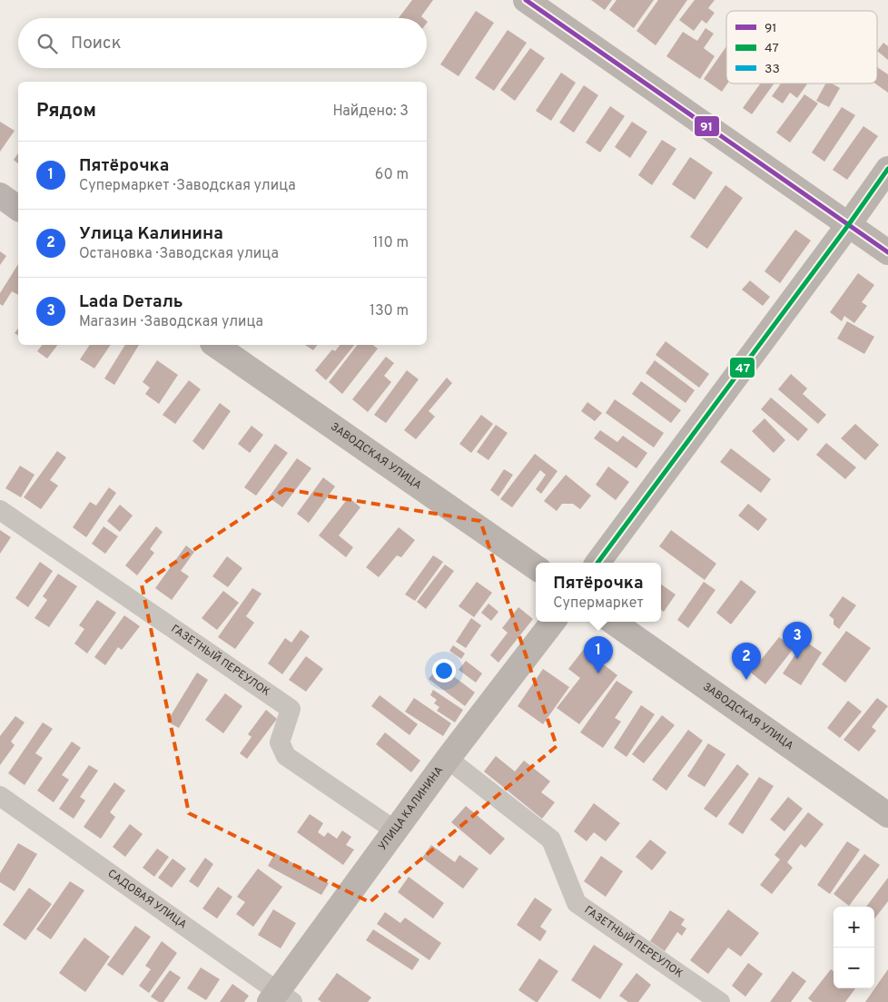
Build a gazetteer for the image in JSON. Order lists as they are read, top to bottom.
{
  "streets": {
    "main road": ["ЗАВОДСКАЯ УЛИЦА", "УЛИЦА КАЛИНИНА"],
    "street": ["ГАЗЕТНЫЙ ПЕРЕУЛОК", "САДОВАЯ УЛИЦА"]
  },
  "crossings": [
    ["ГАЗЕТНЫЙ ПЕРЕУЛОК", "УЛИЦА КАЛИНИНА"],
    ["УЛИЦА КАЛИНИНА", "САДОВАЯ УЛИЦА"]
  ],
  "lines": ["transit line 91", "transit line 47"],
  "legend": ["91", "47", "33"],
  "page": {
    "search": "Поиск",
    "heading": ["Рядом", "Найдено: 3"],
    "list": [
      {
        "mark": "1",
        "name": "Пятёрочка",
        "note": "Супермаркет · Заводская улица",
        "value": "60 m"
      },
      {
        "mark": "2",
        "name": "Улица Калинина",
        "note": "Остановка · Заводская улица",
        "value": "110 m"
      },
      {
        "mark": "3",
        "name": "Lada Dеталь",
        "note": "Магазин · Заводская улица",
        "value": "130 m"
      }
    ],
    "popup": ["Пятёрочка", "Супермаркет"],
    "pins": ["3", "1", "2"],
    "map_buttons": ["+", "−"]
  }
}
